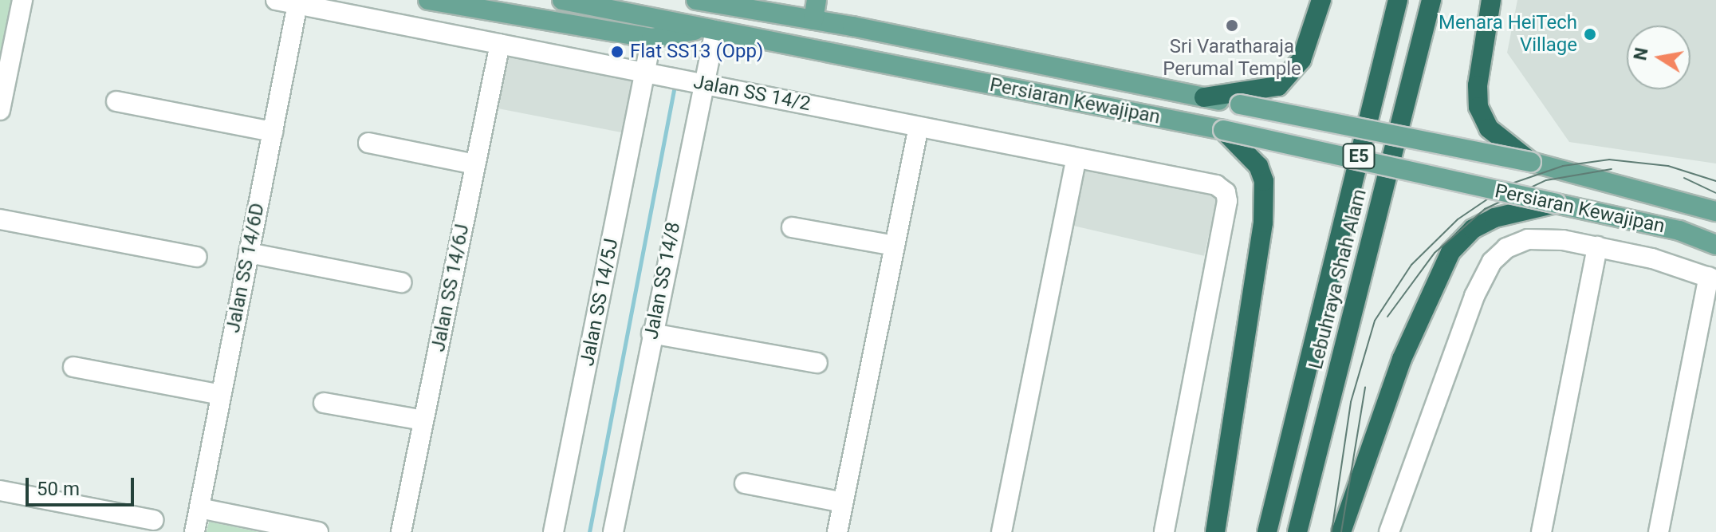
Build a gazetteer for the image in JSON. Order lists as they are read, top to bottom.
{
  "streets": {
    "highway": ["E5", "Lebuhraya Shah Alam"],
    "main road": ["Persiaran Kewajipan"],
    "street": [
      "Jalan SS 14/2",
      "Jalan SS 14/6D",
      "Jalan SS 14/8",
      "Jalan SS 14/6J",
      "Jalan SS 14/5J"
    ]
  },
  "crossings": [
    ["Jalan SS 14/2", "Jalan SS 14/6D"],
    ["Jalan SS 14/2", "Jalan SS 14/8"],
    ["Jalan SS 14/2", "Jalan SS 14/6J"],
    ["Jalan SS 14/2", "Jalan SS 14/5J"],
    ["Persiaran Kewajipan", "Jalan SS 14/8"],
    ["Persiaran Kewajipan", "Jalan SS 14/5J"]
  ],
  "places": ["Sri Varatharaja Perumal Temple", "Menara HeiTech Village", "Flat SS13 (Opp)"],
  "scale_bar": "50 m",
  "north": "left"
}
